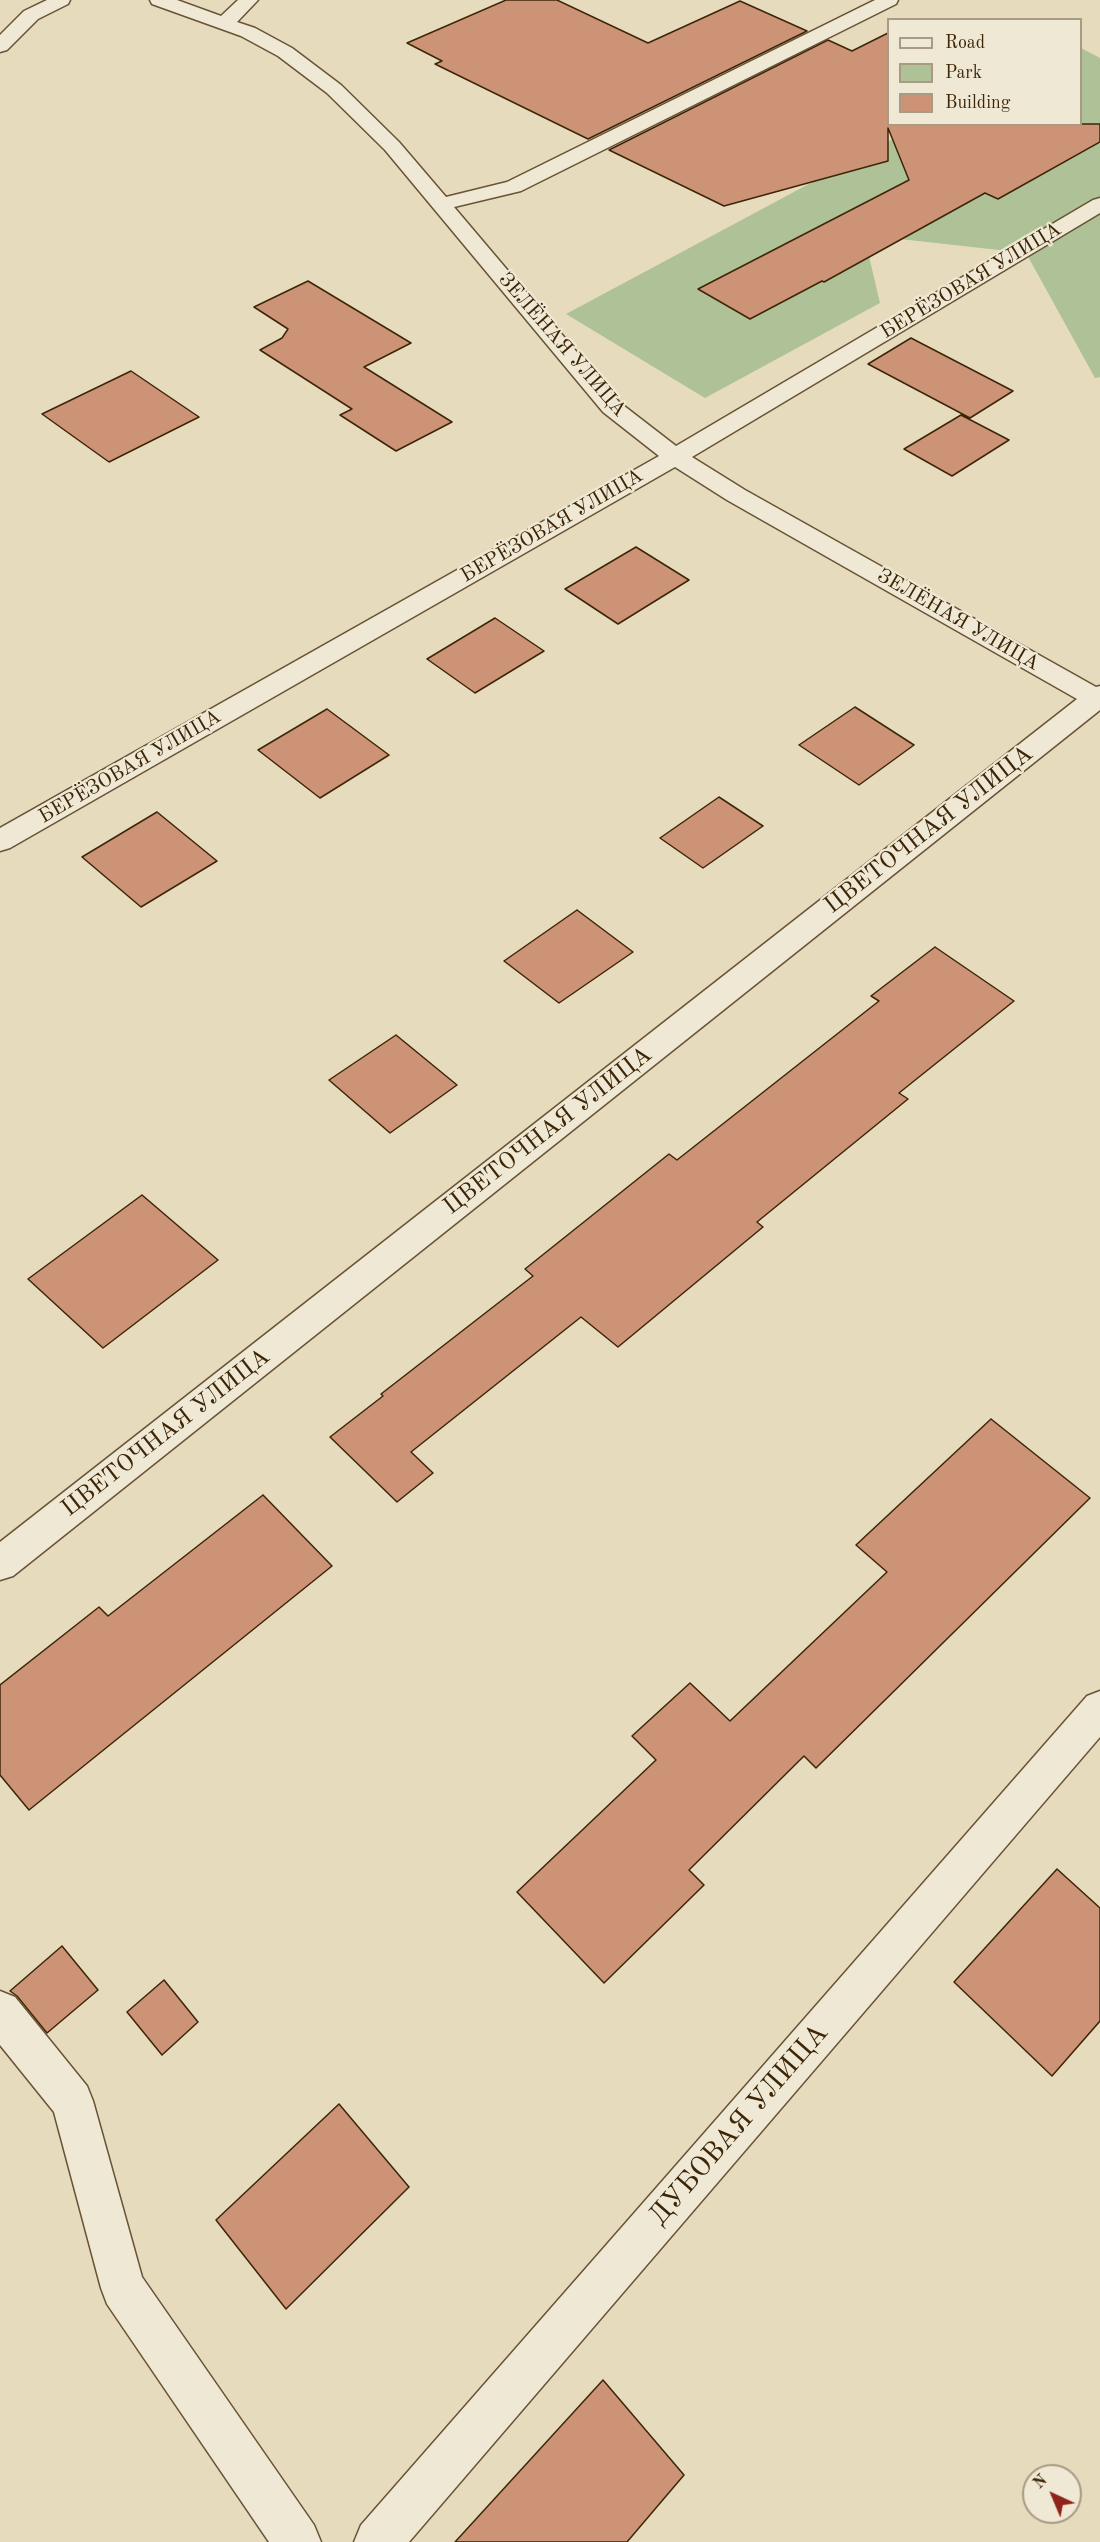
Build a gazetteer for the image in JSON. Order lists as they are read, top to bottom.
{
  "streets": {
    "street": [
      "БЕРЁЗОВАЯ УЛИЦА",
      "ЗЕЛЁНАЯ УЛИЦА",
      "ЦВЕТОЧНАЯ УЛИЦА",
      "ДУБОВАЯ УЛИЦА"
    ]
  },
  "crossings": [
    ["БЕРЁЗОВАЯ УЛИЦА", "ЗЕЛЁНАЯ УЛИЦА"],
    ["ЗЕЛЁНАЯ УЛИЦА", "ЦВЕТОЧНАЯ УЛИЦА"]
  ],
  "legend": ["Road", "Park", "Building"],
  "north": "top left"
}
